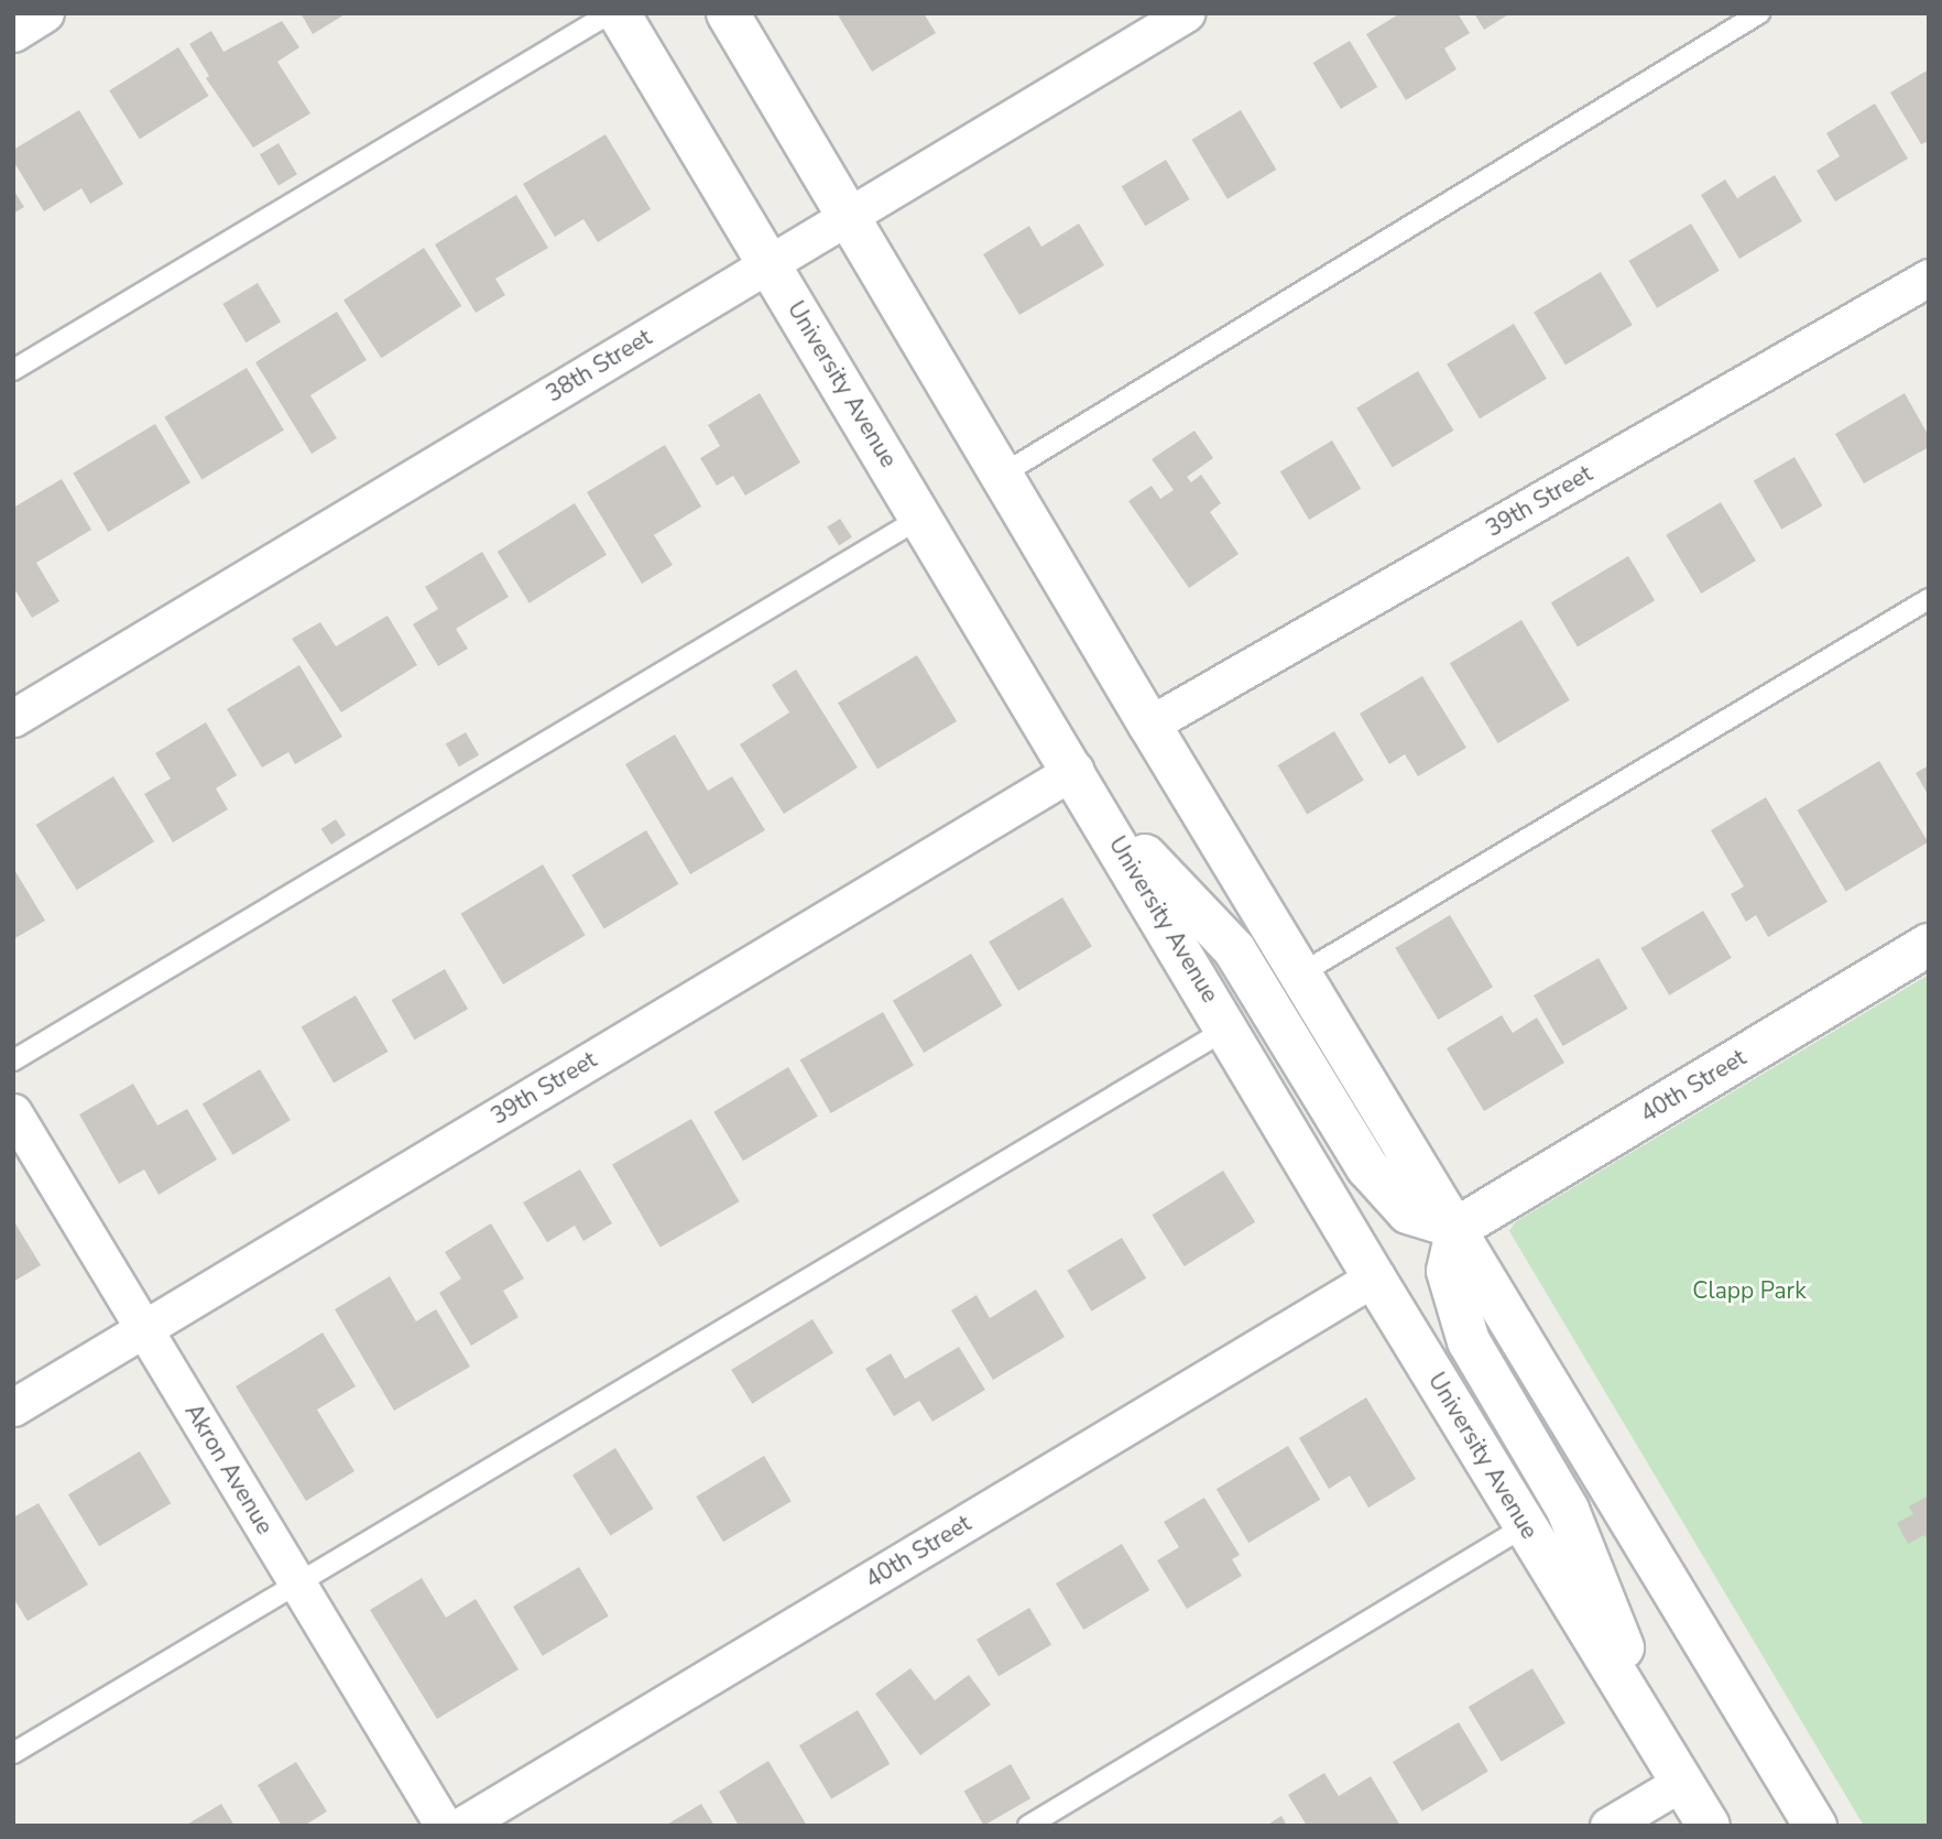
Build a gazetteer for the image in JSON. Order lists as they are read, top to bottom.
{
  "streets": {
    "main road": ["University Avenue", "40th Street"],
    "street": ["38th Street", "39th Street", "Akron Avenue"]
  },
  "crossings": [
    ["38th Street", "University Avenue"],
    ["University Avenue", "39th Street"],
    ["University Avenue", "40th Street"],
    ["39th Street", "Akron Avenue"]
  ],
  "parks": ["Clapp Park"]
}
